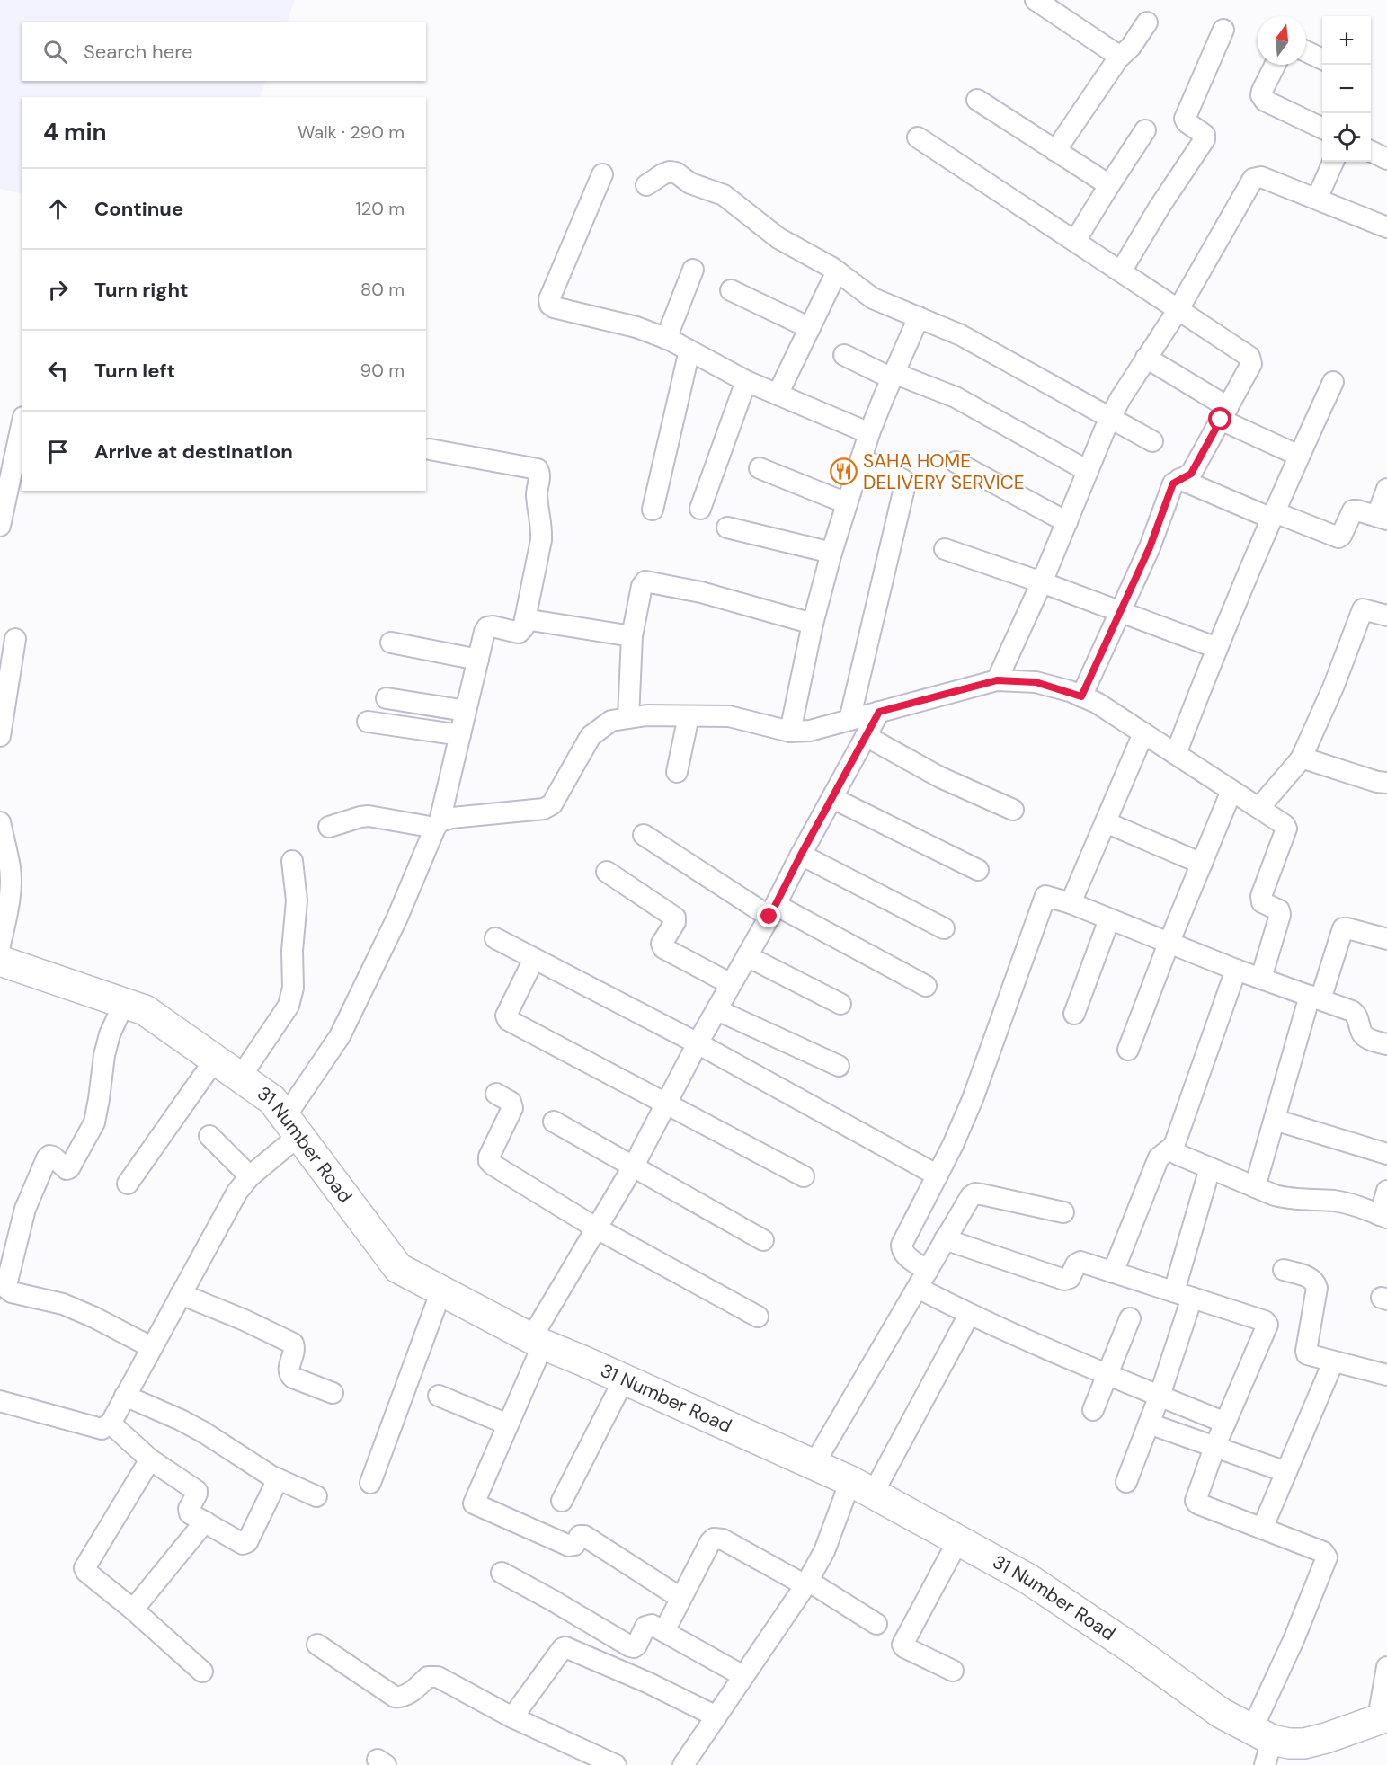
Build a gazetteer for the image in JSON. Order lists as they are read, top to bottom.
{
  "streets": {
    "main road": ["31 Number Road"]
  },
  "places": {
    "restaurant": ["SAHA HOME DELIVERY SERVICE"]
  },
  "north": "top",
  "page": {
    "map_buttons": ["+", "−"],
    "search": "Search here",
    "heading": ["4 min", "Walk · 290 m"],
    "list": [
      ["Continue", "120 m"],
      ["Turn right", "80 m"],
      ["Turn left", "90 m"],
      "Arrive at destination"
    ]
  }
}
